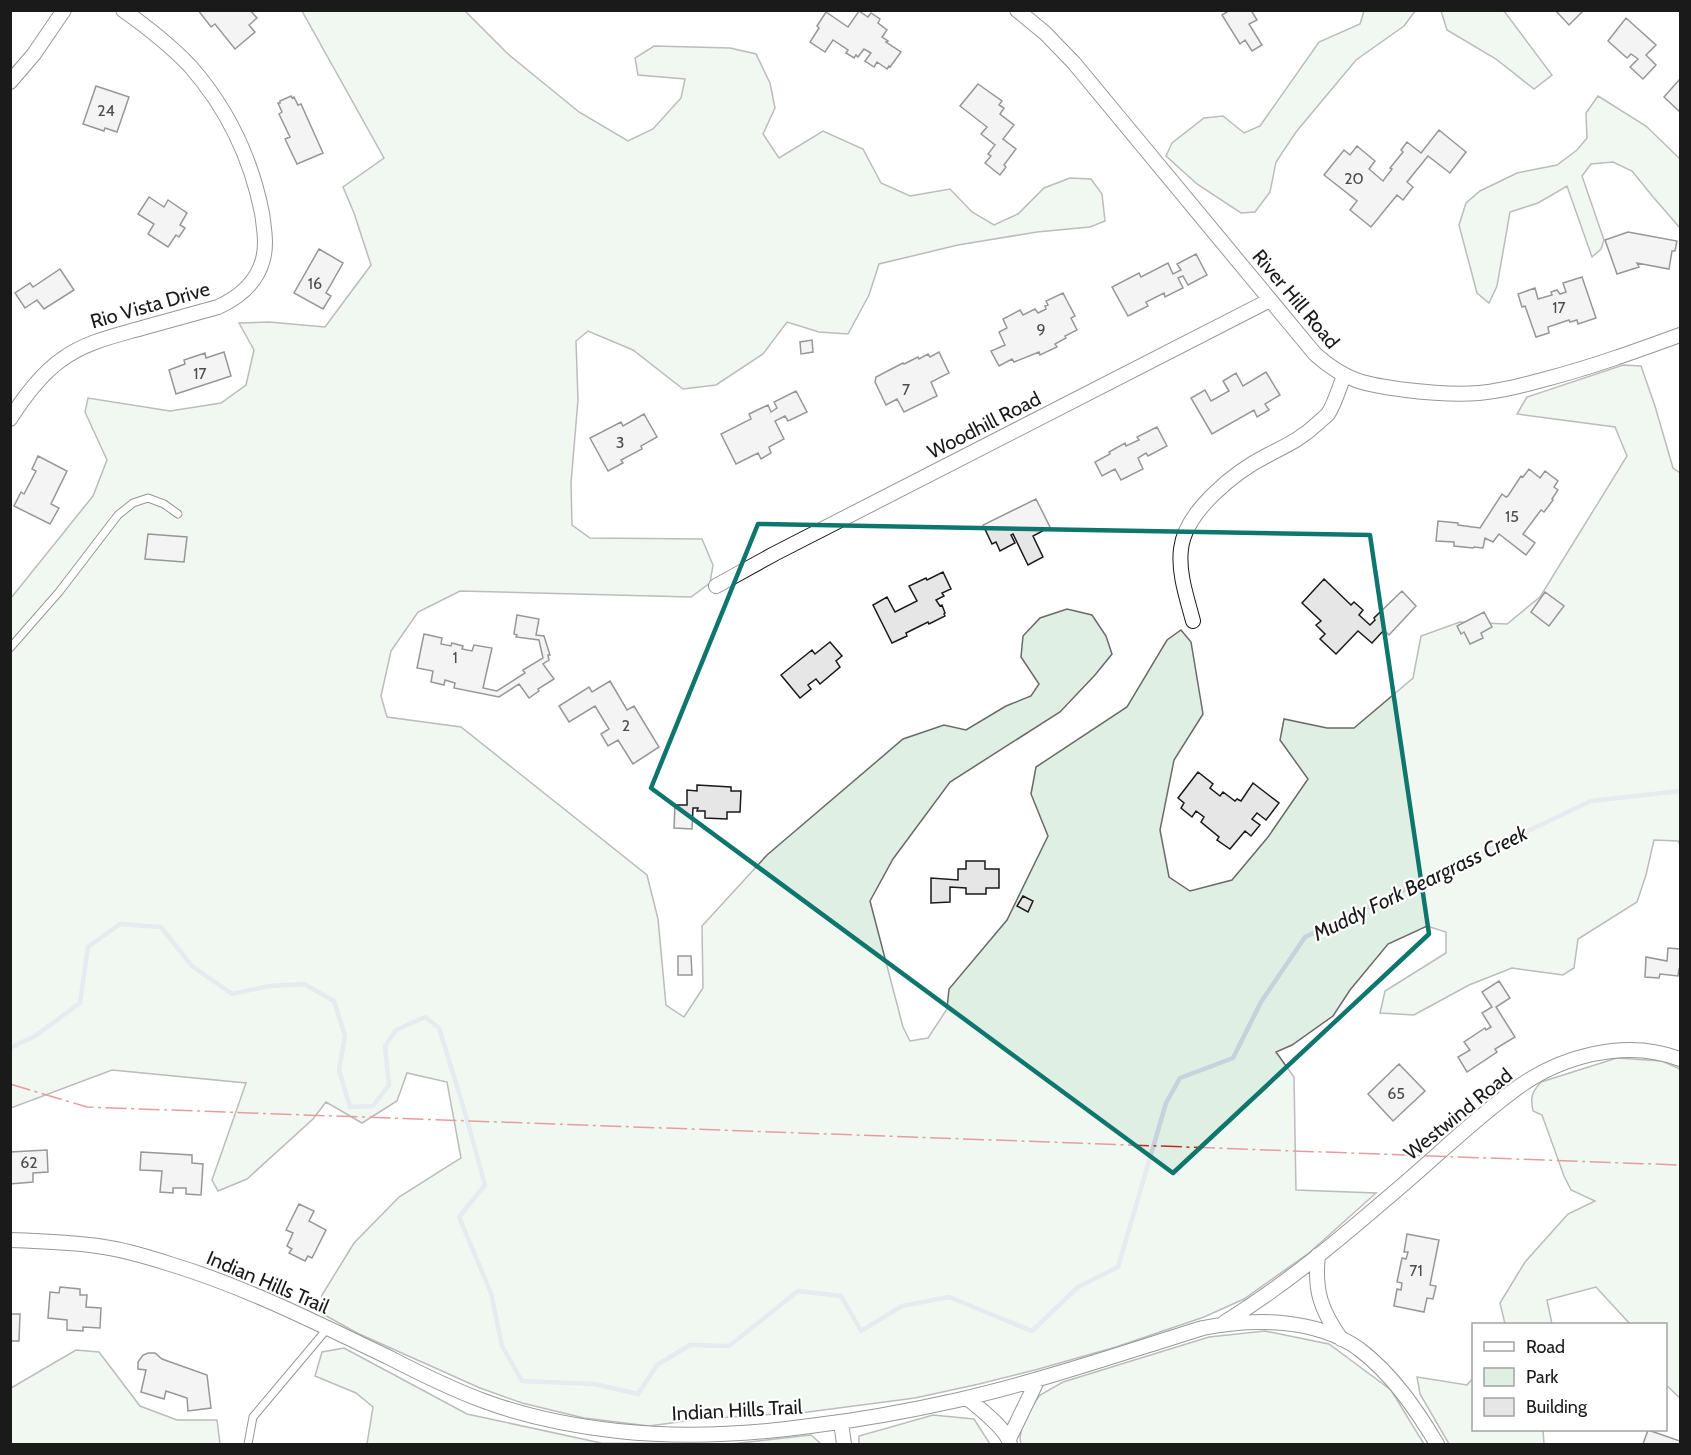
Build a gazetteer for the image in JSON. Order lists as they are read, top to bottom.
{
  "streets": {
    "street": [
      "River Hill Road",
      "Rio Vista Drive",
      "Woodhill Road",
      "Westwind Road",
      "Indian Hills Trail"
    ]
  },
  "crossings": [
    ["River Hill Road", "Woodhill Road"],
    ["Westwind Road", "Indian Hills Trail"]
  ],
  "water": ["Muddy Fork Beargrass Creek"],
  "house_numbers": [
    "24",
    "20",
    "16",
    "17",
    "9",
    "17",
    "7",
    "3",
    "15",
    "1",
    "2",
    "65",
    "62",
    "71"
  ],
  "legend": ["Road", "Park", "Building"]
}
